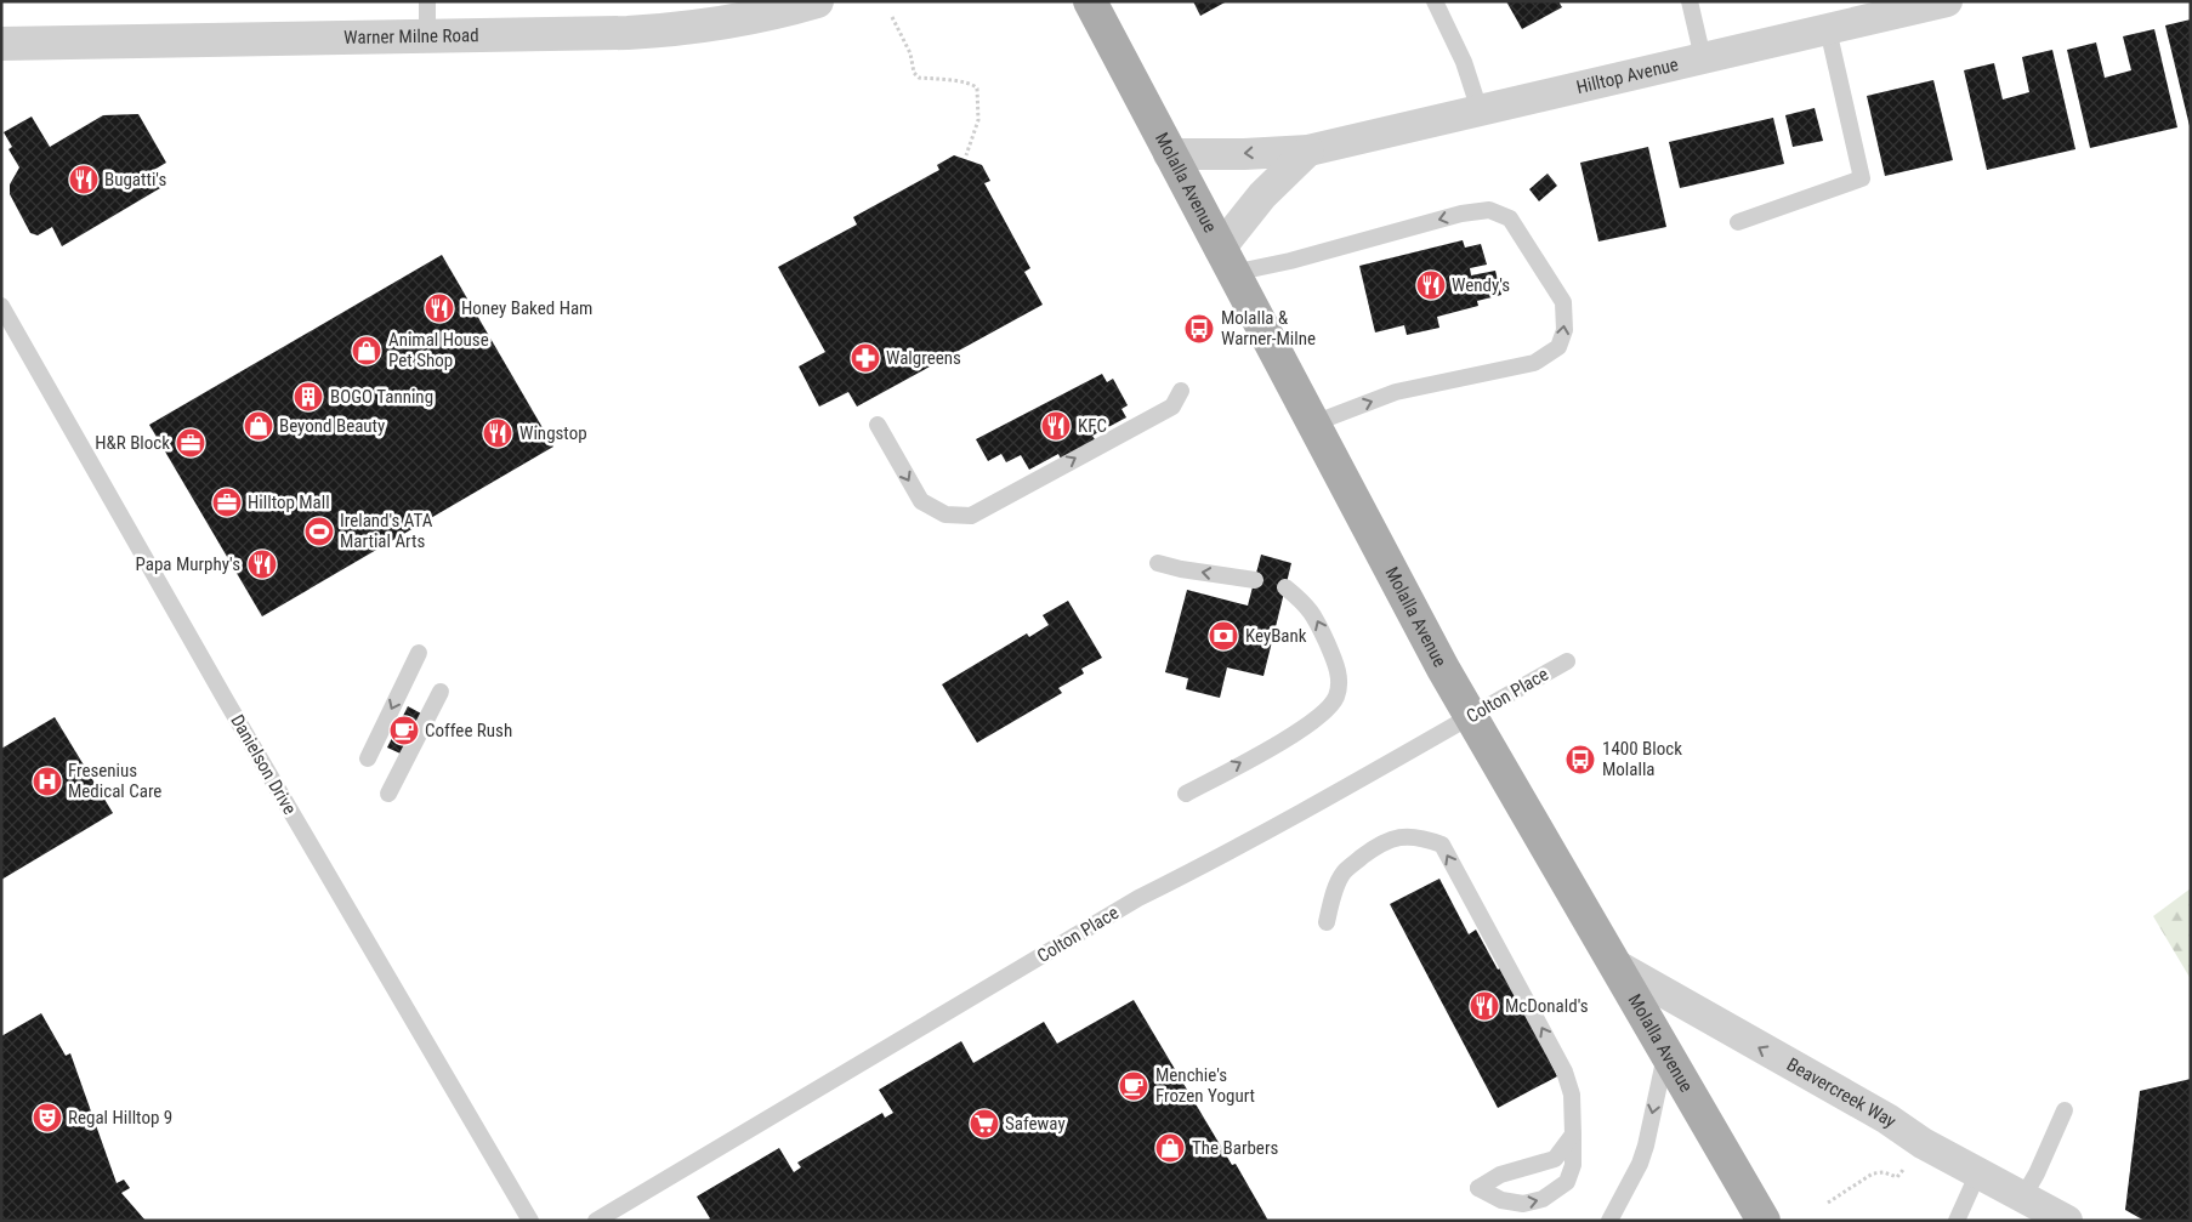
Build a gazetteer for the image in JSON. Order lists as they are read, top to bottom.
{
  "streets": {
    "main road": ["Molalla Avenue"],
    "street": ["Warner Milne Road", "Hilltop Avenue", "Beavercreek Way"],
    "lane": ["Colton Place", "Danielson Drive"]
  },
  "crossings": [
    ["Hilltop Avenue", "Molalla Avenue"],
    ["Molalla Avenue", "Colton Place"],
    ["Molalla Avenue", "Beavercreek Way"]
  ],
  "one_way": ["Beavercreek Way"],
  "places": {
    "restaurant": [
      "Bugatti's",
      "Wendy's",
      "Honey Baked Ham",
      "KFC",
      "Wingstop",
      "Papa Murphy's",
      "McDonald's"
    ],
    "bus stop": ["Molalla & Warner-Milne", "1400 Block Molalla"],
    "shop": ["Animal House Pet Shop", "Beyond Beauty", "The Barbers"],
    "pharmacy": ["Walgreens"],
    "building": ["BOGO Tanning"],
    "office": ["H&R Block", "Hilltop Mall"],
    "sports": ["Ireland's ATA Martial Arts"],
    "bank": ["KeyBank"],
    "cafe": ["Coffee Rush", "Menchie's Frozen Yogurt"],
    "hospital": ["Fresenius Medical Care"],
    "theatre": ["Regal Hilltop 9"],
    "supermarket": ["Safeway"]
  }
}
